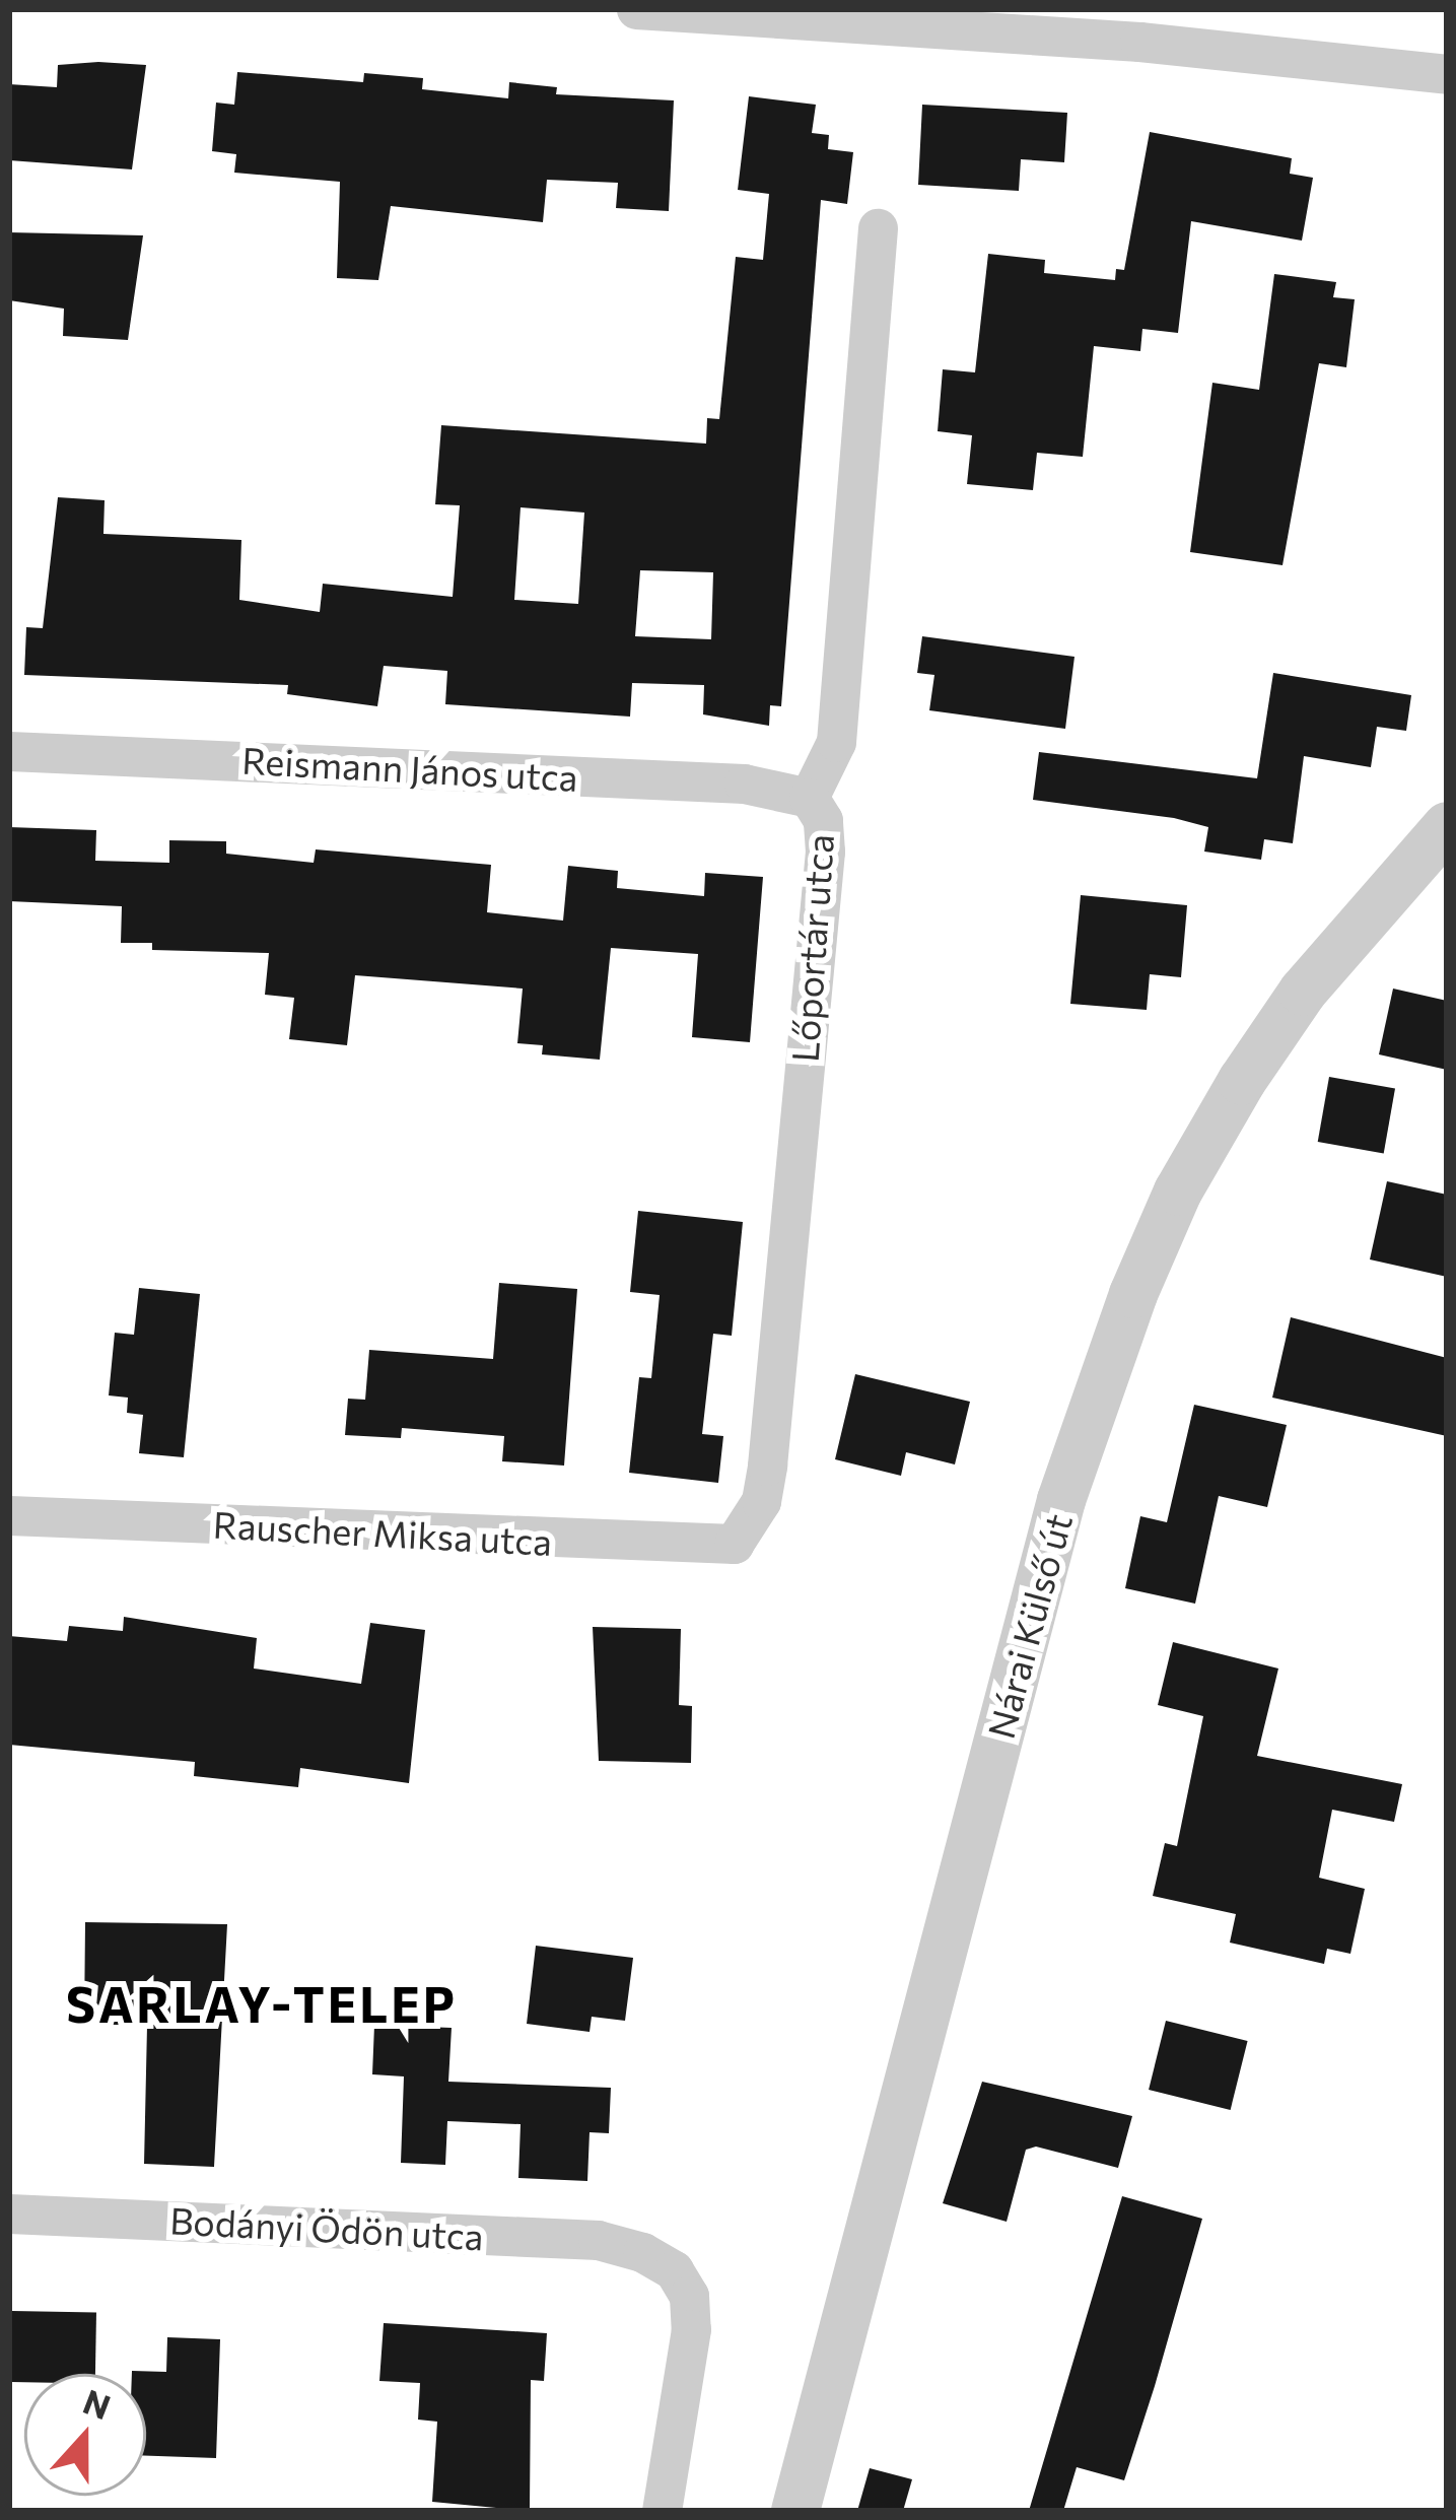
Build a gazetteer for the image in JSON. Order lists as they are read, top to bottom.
{
  "streets": {
    "street": [
      "Reismann János utca",
      "Lőportár utca",
      "Rauscher Miksa utca",
      "Nárai Külső út",
      "Bodányi Ödön utca"
    ]
  },
  "crossings": [
    ["Reismann János utca", "Lőportár utca"],
    ["Lőportár utca", "Rauscher Miksa utca"]
  ],
  "districts": ["SARLAY-TELEP"],
  "north": "top"
}
